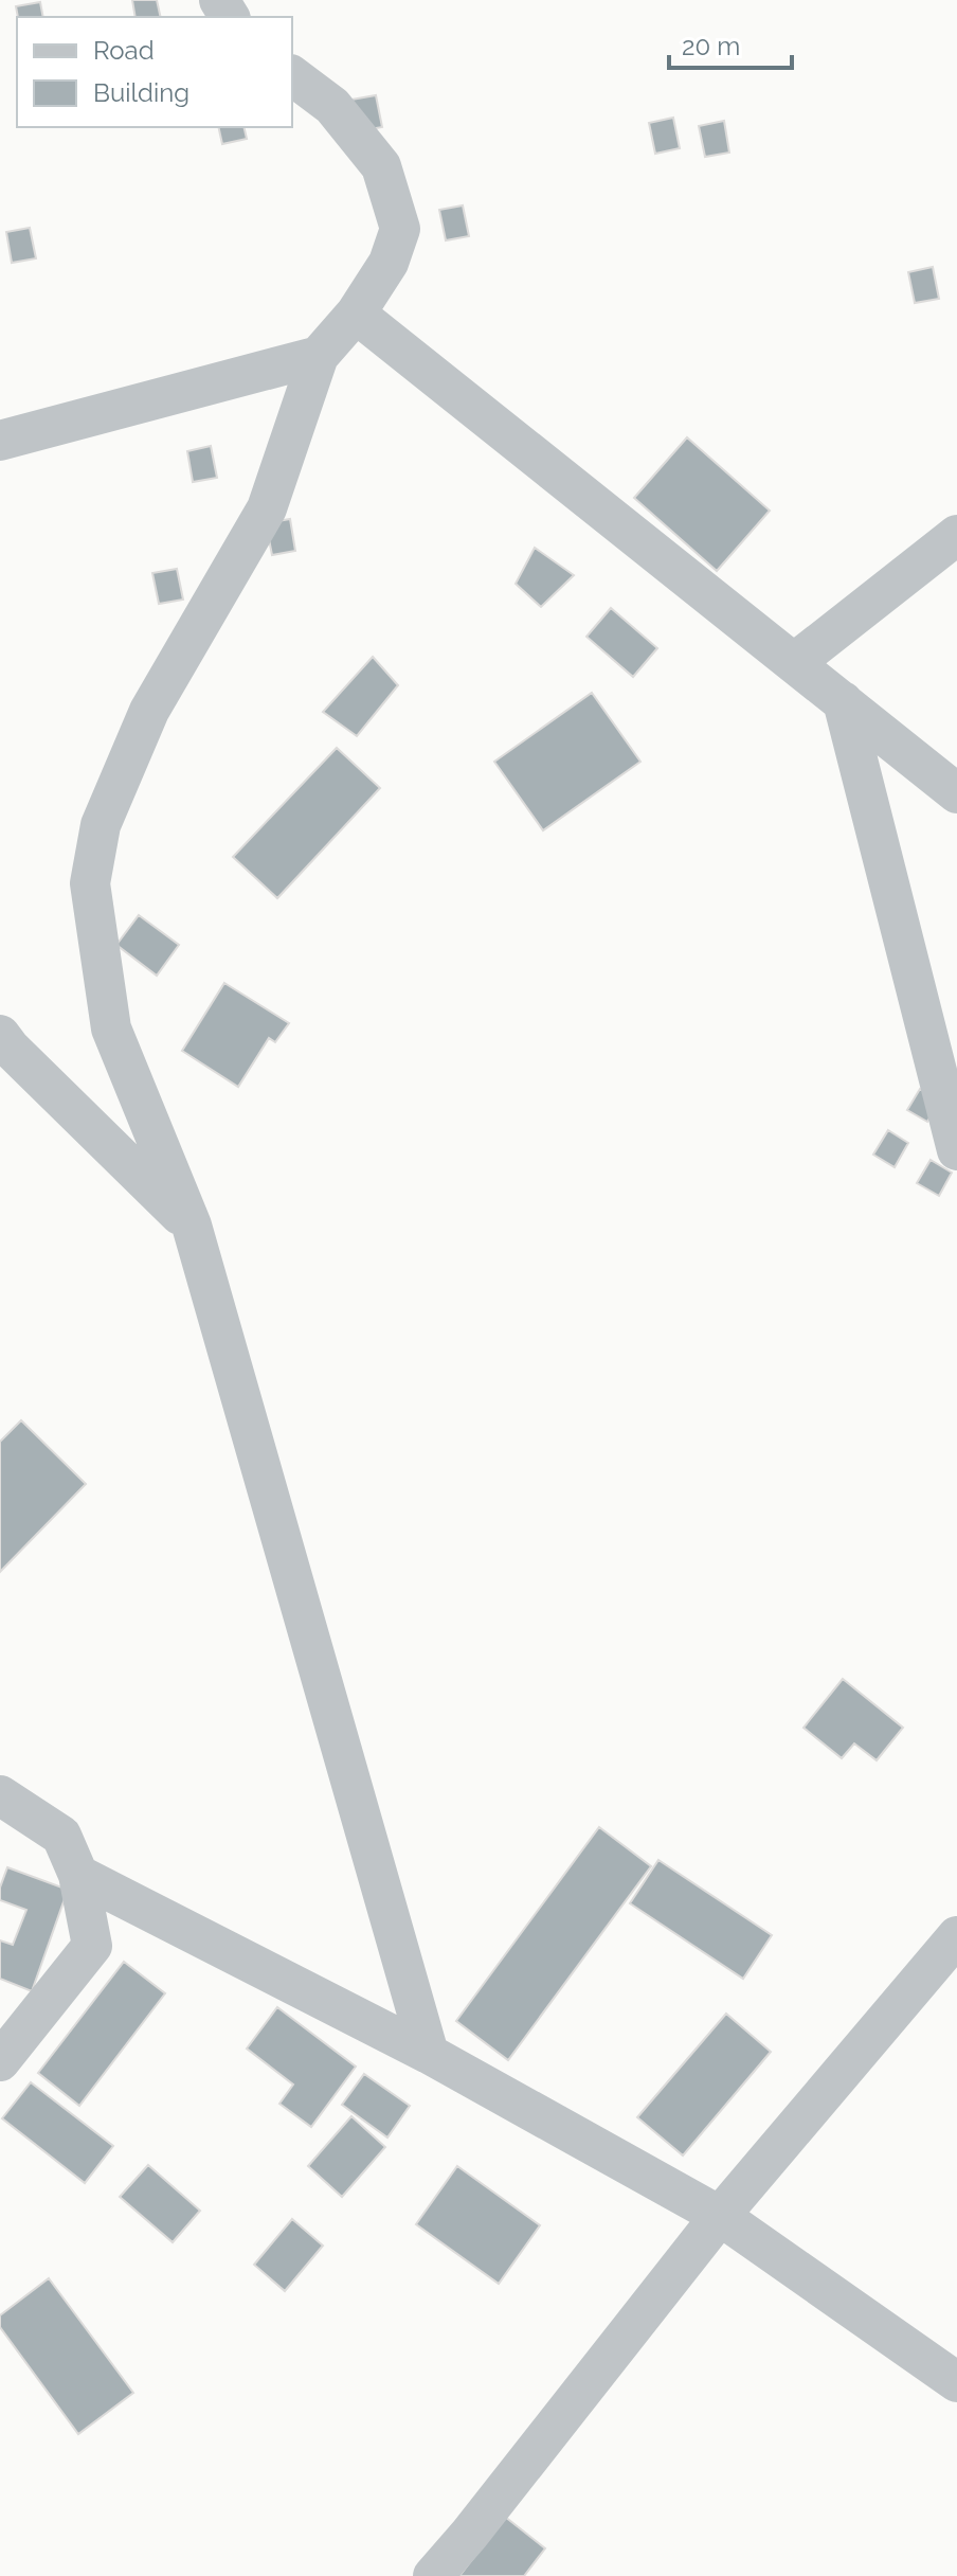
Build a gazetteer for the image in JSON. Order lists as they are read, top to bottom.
{
  "legend": ["Road", "Building"],
  "scale_bar": "20 m"
}
